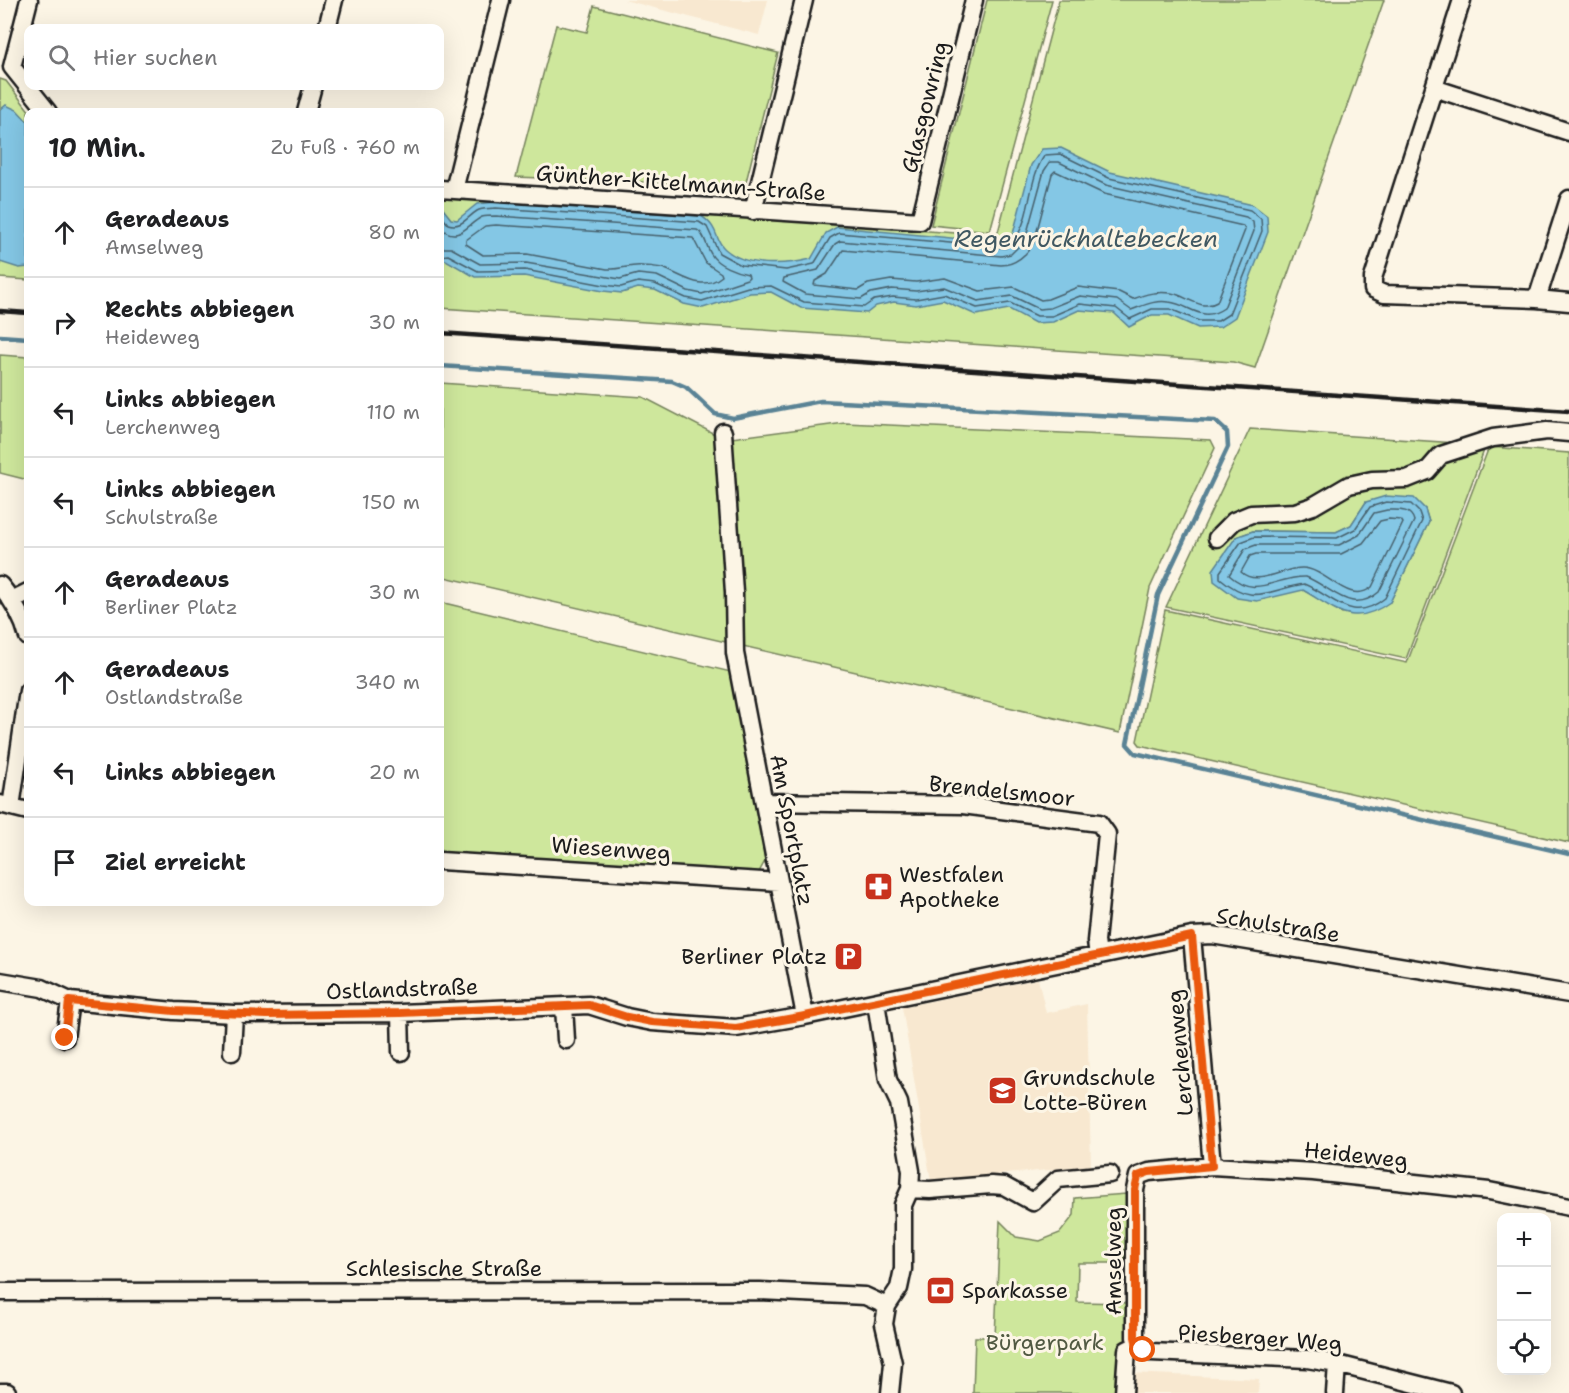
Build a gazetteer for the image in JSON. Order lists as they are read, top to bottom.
{
  "streets": {
    "street": [
      "Glasgowring",
      "Günther-Kittelmann-Straße",
      "Brendelsmoor",
      "Am Sportplatz",
      "Wiesenweg",
      "Schulstraße",
      "Ostlandstraße",
      "Lerchenweg",
      "Heideweg",
      "Amselweg",
      "Schlesische Straße",
      "Piesberger Weg"
    ]
  },
  "crossings": [
    ["Glasgowring", "Günther-Kittelmann-Straße"],
    ["Brendelsmoor", "Am Sportplatz"],
    ["Brendelsmoor", "Schulstraße"],
    ["Am Sportplatz", "Wiesenweg"],
    ["Am Sportplatz", "Ostlandstraße"],
    ["Schulstraße", "Lerchenweg"],
    ["Lerchenweg", "Heideweg"],
    ["Heideweg", "Amselweg"],
    ["Amselweg", "Piesberger Weg"]
  ],
  "water": ["Regenrückhaltebecken"],
  "parks": ["Bürgerpark"],
  "places": {
    "pharmacy": ["Westfalen Apotheke"],
    "parking": ["Berliner Platz"],
    "school or university": ["Grundschule Lotte-Büren"],
    "bank": ["Sparkasse"]
  },
  "page": {
    "search": "Hier suchen",
    "heading": ["10 Min.", "Zu Fuß · 760 m"],
    "list": [
      ["Geradeaus", "Amselweg", "80 m"],
      ["Rechts abbiegen", "Heideweg", "30 m"],
      ["Links abbiegen", "Lerchenweg", "110 m"],
      ["Links abbiegen", "Schulstraße", "150 m"],
      ["Geradeaus", "Berliner Platz", "30 m"],
      ["Geradeaus", "Ostlandstraße", "340 m"],
      ["Links abbiegen", "20 m"],
      "Ziel erreicht"
    ],
    "map_buttons": ["+", "−"]
  }
}
